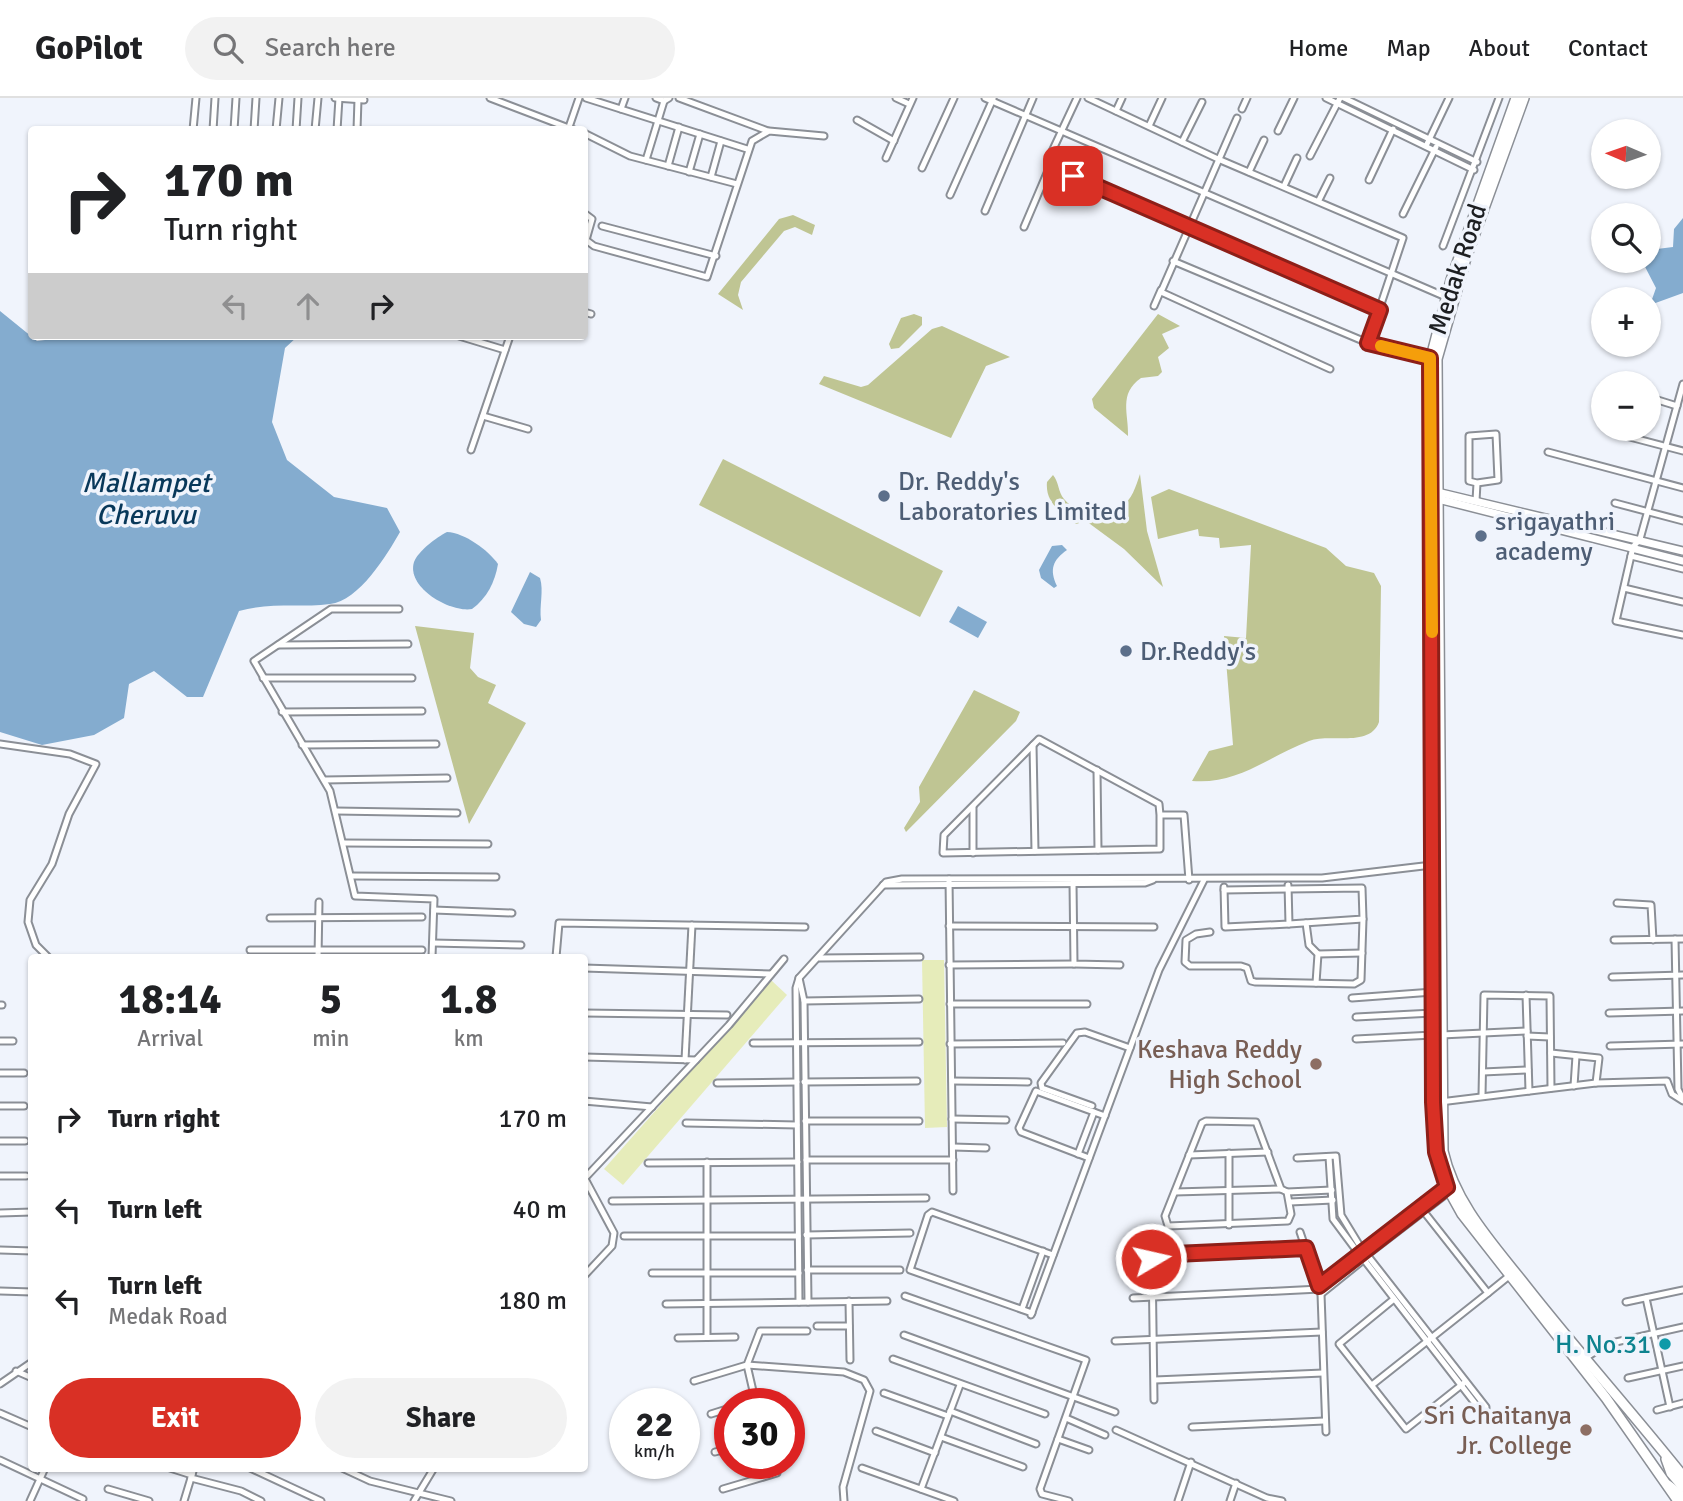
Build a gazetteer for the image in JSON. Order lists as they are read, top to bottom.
{
  "streets": {
    "main road": ["Medak Road"]
  },
  "water": ["Mallampet Cheruvu"],
  "places": [
    "Dr. Reddy's Laboratories Limited",
    "srigayathri academy",
    "Dr.Reddy's",
    "Keshava Reddy High School",
    "H. No.31",
    "Sri Chaitanya Jr. College"
  ],
  "north": "left",
  "page": {
    "header": "GoPilot",
    "search": "Search here",
    "nav": [
      "Home",
      "Map",
      "About",
      "Contact"
    ],
    "map_buttons": ["+", "−"],
    "turn": ["170 m", "Turn right"],
    "eta": [
      "18:14",
      "Arrival",
      "5",
      "min",
      "1.8",
      "km"
    ],
    "list": [
      {
        "name": "Turn right",
        "value": "170 m"
      },
      {
        "name": "Turn left",
        "value": "40 m"
      },
      {
        "name": "Turn left",
        "note": "Medak Road",
        "value": "180 m"
      }
    ],
    "buttons": ["Exit", "Share"],
    "speed": "22 km/h",
    "limit": "30"
  }
}
